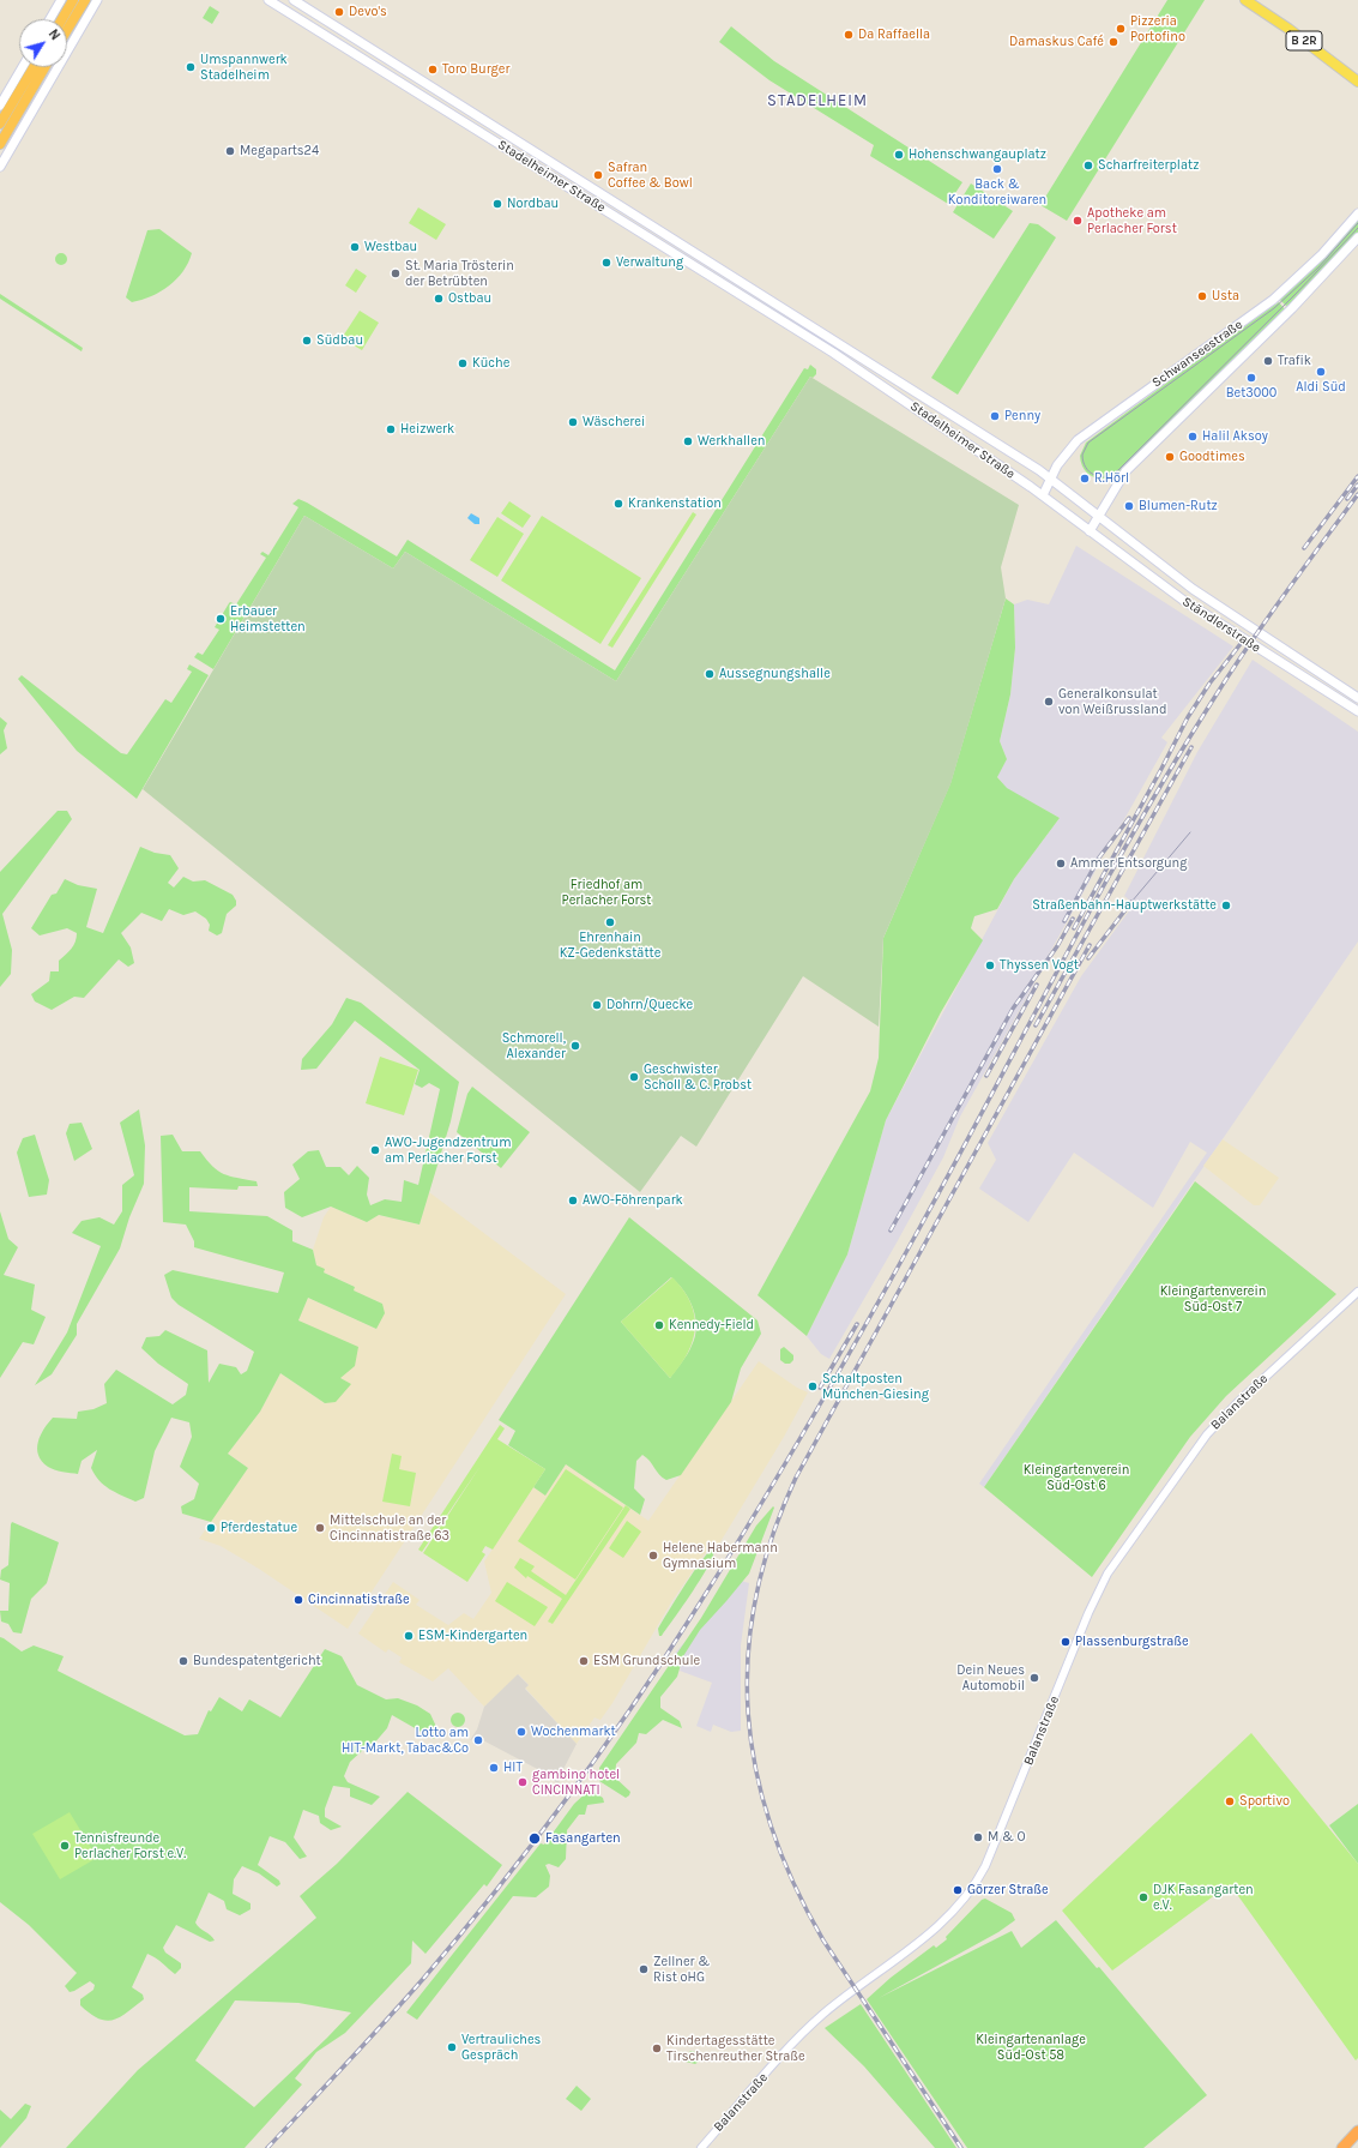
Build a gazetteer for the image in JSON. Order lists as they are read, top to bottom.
{
  "streets": {
    "main road": [
      "B 2R",
      "Stadelheimer Straße",
      "Schwanseestraße",
      "Ständlerstraße"
    ],
    "street": ["Balanstraße"]
  },
  "crossings": [
    ["Stadelheimer Straße", "Schwanseestraße"],
    ["Stadelheimer Straße", "Ständlerstraße"],
    ["Schwanseestraße", "Ständlerstraße"]
  ],
  "districts": ["STADELHEIM"],
  "parks": [
    "Friedhof am Perlacher Forst",
    "Kleingartenverein Süd-Ost 7",
    "Kleingartenverein Süd-Ost 6",
    "Kleingartenanlage Süd-Ost 58"
  ],
  "places": [
    "Devo's",
    "Pizzeria Portofino",
    "Da Raffaella",
    "Damaskus Café",
    "Umspannwerk Stadelheim",
    "Toro Burger",
    "Megaparts24",
    "Hohenschwangauplatz",
    "Scharfreiterplatz",
    "Back & Konditoreiwaren",
    "Safran Coffee & Bowl",
    "Nordbau",
    "Apotheke am Perlacher Forst",
    "Westbau",
    "Verwaltung",
    "St. Maria Trösterin der Betrübten",
    "Usta",
    "Ostbau",
    "Südbau",
    "Trafik",
    "Küche",
    "Aldi Süd",
    "Bet3000",
    "Penny",
    "Wäscherei",
    "Heizwerk",
    "Halil Aksoy",
    "Werkhallen",
    "Goodtimes",
    "R.Hörl",
    "Krankenstation",
    "Blumen-Rutz",
    "Erbauer Heimstetten",
    "Aussegnungshalle",
    "Generalkonsulat von Weißrussland",
    "Ammer Entsorgung",
    "Straßenbahn-Hauptwerkstätte",
    "Ehrenhain KZ-Gedenkstätte",
    "Thyssen Vogt",
    "Dohrn/Quecke",
    "Schmorell, Alexander",
    "Geschwister Scholl & C. Probst",
    "AWO-Jugendzentrum am Perlacher Forst",
    "AWO-Föhrenpark",
    "Kennedy-Field",
    "Schaltposten München-Giesing",
    "Pferdestatue",
    "Mittelschule an der Cincinnatistraße 63",
    "Helene Habermann Gymnasium",
    "Cincinnatistraße",
    "ESM-Kindergarten",
    "Plassenburgstraße",
    "Bundespatentgericht",
    "ESM Grundschule",
    "Dein Neues Automobil",
    "Wochenmarkt",
    "Lotto am HIT-Markt, Tabac&Co",
    "HIT",
    "gambino hotel CINCINNATI",
    "Sportivo",
    "M & O",
    "Fasangarten",
    "Tennisfreunde Perlacher Forst e.V.",
    "Görzer Straße",
    "DJK Fasangarten e.V.",
    "Zellner & Rist oHG",
    "Vertrauliches Gespräch",
    "Kindertagesstätte Tirschenreuther Straße"
  ],
  "north": "top right"
}
